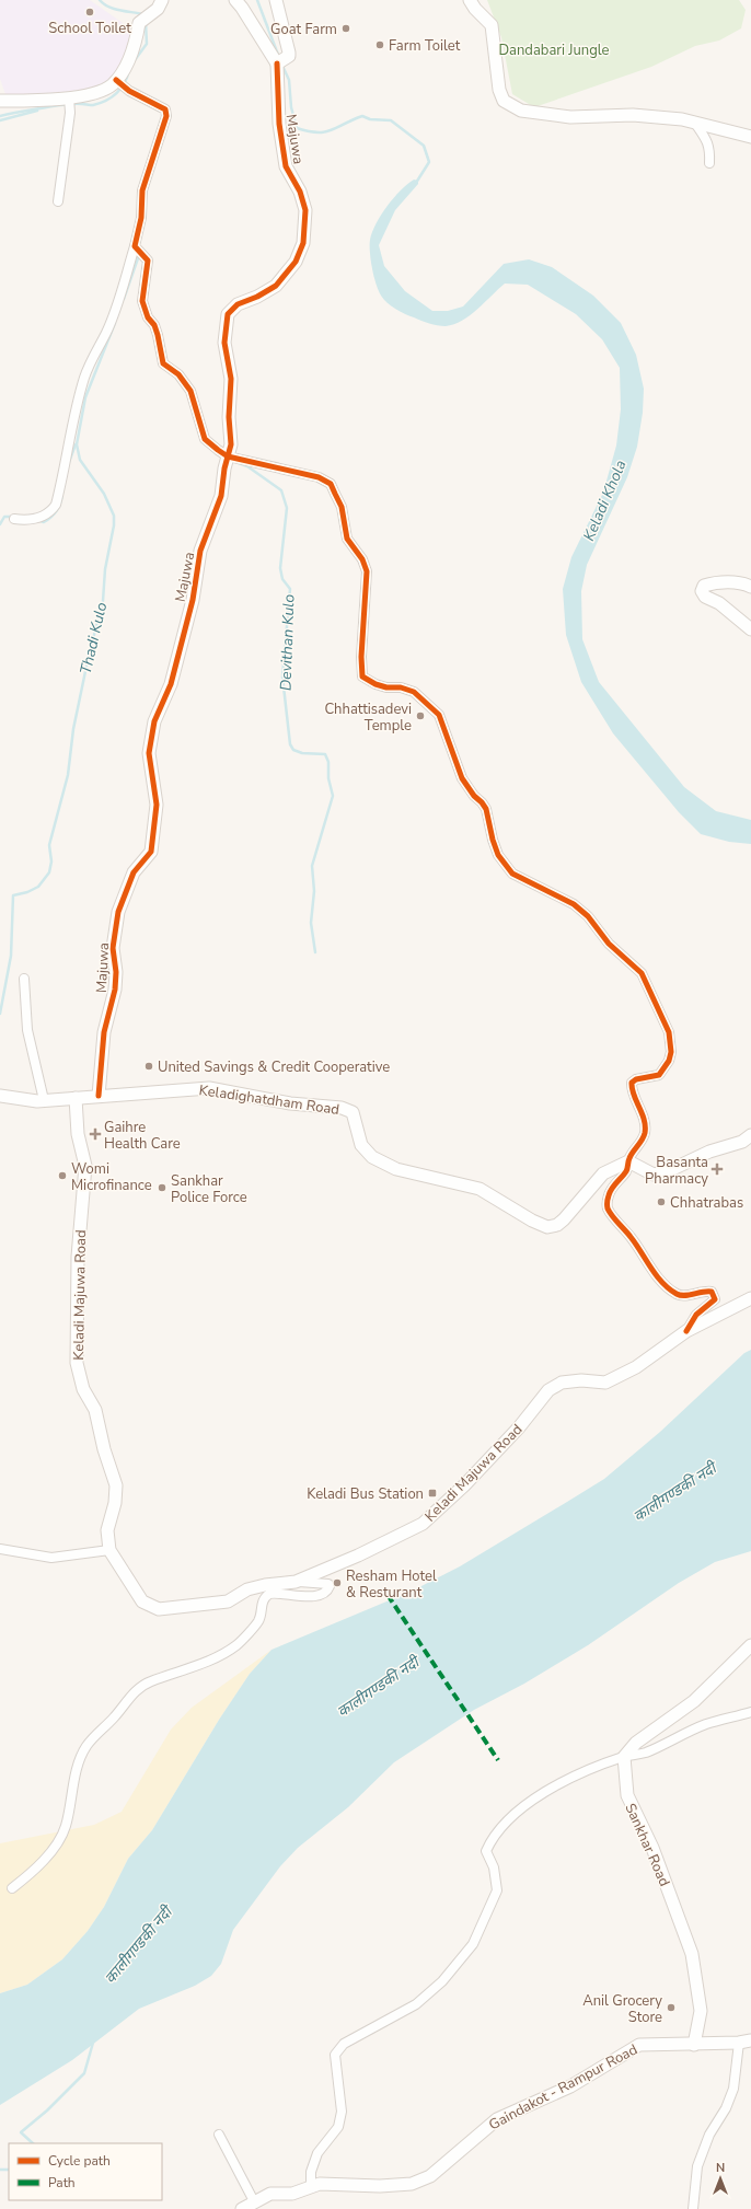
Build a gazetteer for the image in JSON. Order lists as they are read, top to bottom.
{
  "streets": {
    "street": [
      "Majuwa",
      "Keladighatdham Road",
      "Keladi Majuwa Road",
      "Sankhar Road",
      "Gaindakot - Rampur Road"
    ]
  },
  "crossings": [
    ["Majuwa", "Keladighatdham Road"],
    ["Sankhar Road", "Gaindakot - Rampur Road"]
  ],
  "water": [
    "Keladi Khola",
    "Thadi Kulo",
    "Devithan Kulo",
    "कालीगण्डकी नदी"
  ],
  "parks": ["Dandabari Jungle"],
  "places": {
    "other": [
      "School Toilet",
      "Goat Farm",
      "Farm Toilet",
      "Chhattisadevi Temple",
      "United Savings & Credit Cooperative",
      "Womi Microfinance",
      "Sankhar Police Force",
      "Chhatrabas",
      "Resham Hotel & Resturant",
      "Anil Grocery Store"
    ],
    "health": ["Gaihre Health Care", "Basanta Pharmacy"],
    "transit": ["Keladi Bus Station"]
  },
  "legend": ["Cycle path", "Path"],
  "north": "top"
}
